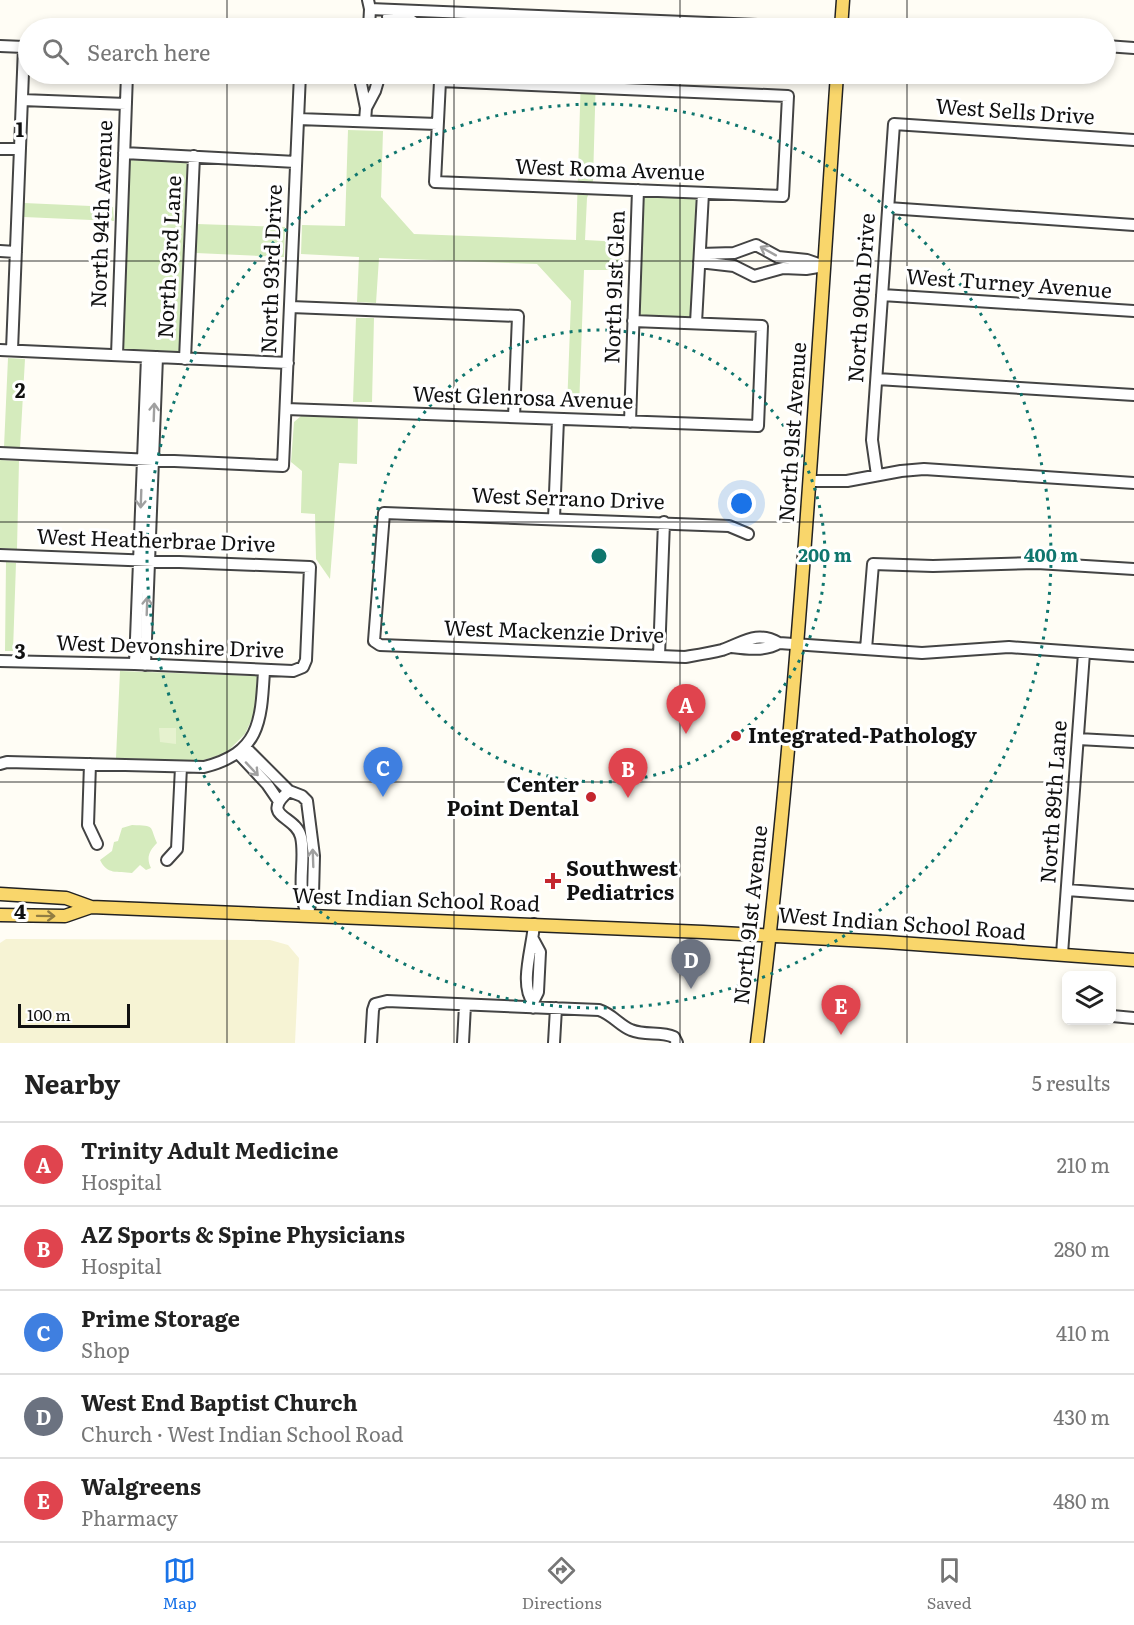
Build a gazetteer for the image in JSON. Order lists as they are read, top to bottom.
{
  "streets": {
    "main road": ["North 91st Avenue", "West Indian School Road"],
    "street": [
      "West Sells Drive",
      "West Roma Avenue",
      "North 94th Avenue",
      "North 93rd Lane",
      "North 93rd Drive",
      "West Turney Avenue",
      "North 91st Glen",
      "North 90th Drive",
      "West Glenrosa Avenue",
      "West Serrano Drive",
      "West Heatherbrae Drive",
      "West Mackenzie Drive",
      "West Devonshire Drive",
      "North 89th Lane"
    ]
  },
  "crossings": [
    ["West Sells Drive", "North 90th Drive"],
    ["West Roma Avenue", "North 91st Glen"],
    ["North 93rd Drive", "West Glenrosa Avenue"],
    ["West Turney Avenue", "North 90th Drive"],
    ["North 91st Glen", "West Glenrosa Avenue"],
    ["North 91st Avenue", "West Mackenzie Drive"],
    ["North 91st Avenue", "West Indian School Road"],
    ["West Serrano Drive", "West Mackenzie Drive"],
    ["West Heatherbrae Drive", "West Devonshire Drive"],
    ["West Mackenzie Drive", "North 89th Lane"],
    ["North 89th Lane", "West Indian School Road"]
  ],
  "places": {
    "other": ["Integrated-Pathology", "Center Point Dental"],
    "health": ["Southwest Pediatrics"]
  },
  "scale_bar": "100 m",
  "page": {
    "search": "Search here",
    "pins": [
      "A",
      "C",
      "B",
      "D",
      "E"
    ],
    "scale": "100 m",
    "heading": ["Nearby", "5 results"],
    "list": [
      {
        "mark": "A",
        "name": "Trinity Adult Medicine",
        "note": "Hospital",
        "value": "210 m"
      },
      {
        "mark": "B",
        "name": "AZ Sports & Spine Physicians",
        "note": "Hospital",
        "value": "280 m"
      },
      {
        "mark": "C",
        "name": "Prime Storage",
        "note": "Shop",
        "value": "410 m"
      },
      {
        "mark": "D",
        "name": "West End Baptist Church",
        "note": "Church · West Indian School Road",
        "value": "430 m"
      },
      {
        "mark": "E",
        "name": "Walgreens",
        "note": "Pharmacy",
        "value": "480 m"
      }
    ],
    "nav": ["Map", "Directions", "Saved"]
  },
  "grid": {
    "rows": [
      "1",
      "2",
      "3",
      "4"
    ]
  },
  "rings": ["200 m", "400 m"]
}
